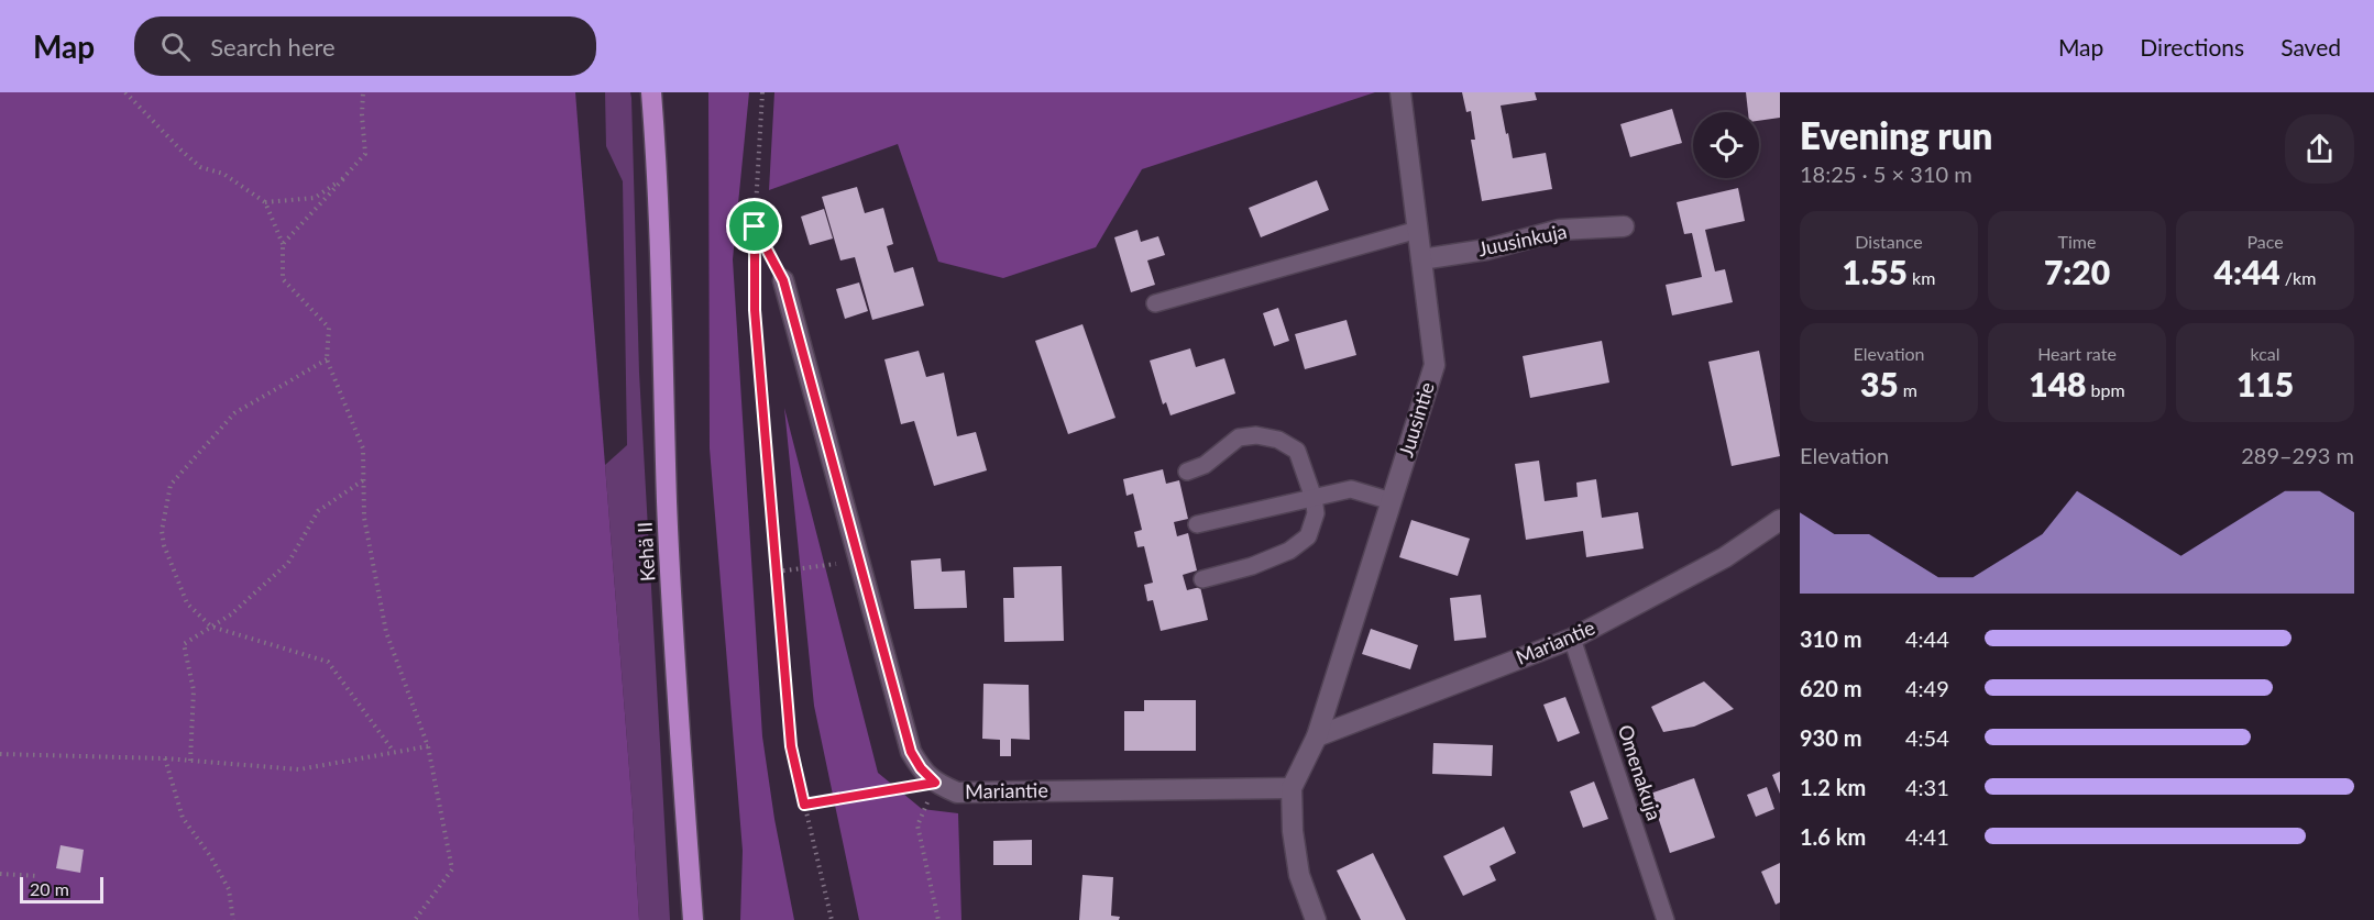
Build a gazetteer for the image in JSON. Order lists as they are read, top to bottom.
{
  "streets": {
    "highway": ["Kehä II"],
    "street": ["Juusinkuja", "Juusintie", "Mariantie"],
    "lane": ["Omenakuja"]
  },
  "crossings": [
    ["Juusinkuja", "Juusintie"],
    ["Juusintie", "Mariantie"],
    ["Mariantie", "Omenakuja"]
  ],
  "scale_bar": "20 m",
  "page": {
    "header": "Map",
    "search": "Search here",
    "nav": ["Map", "Directions", "Saved"],
    "heading": ["Evening run", "18:25 · 5 × 310 m"],
    "stats": [
      ["Distance", "1.55 km"],
      ["Time", "7:20"],
      ["Pace", "4:44 /km"],
      ["Elevation", "35 m"],
      ["Heart rate", "148 bpm"],
      ["kcal", "115"]
    ],
    "chart": ["Elevation", "289–293 m"],
    "list": [
      {
        "name": "310 m",
        "note": "4:44"
      },
      {
        "name": "620 m",
        "note": "4:49"
      },
      {
        "name": "930 m",
        "note": "4:54"
      },
      {
        "name": "1.2 km",
        "note": "4:31"
      },
      {
        "name": "1.6 km",
        "note": "4:41"
      }
    ],
    "scale": "20 m"
  }
}
